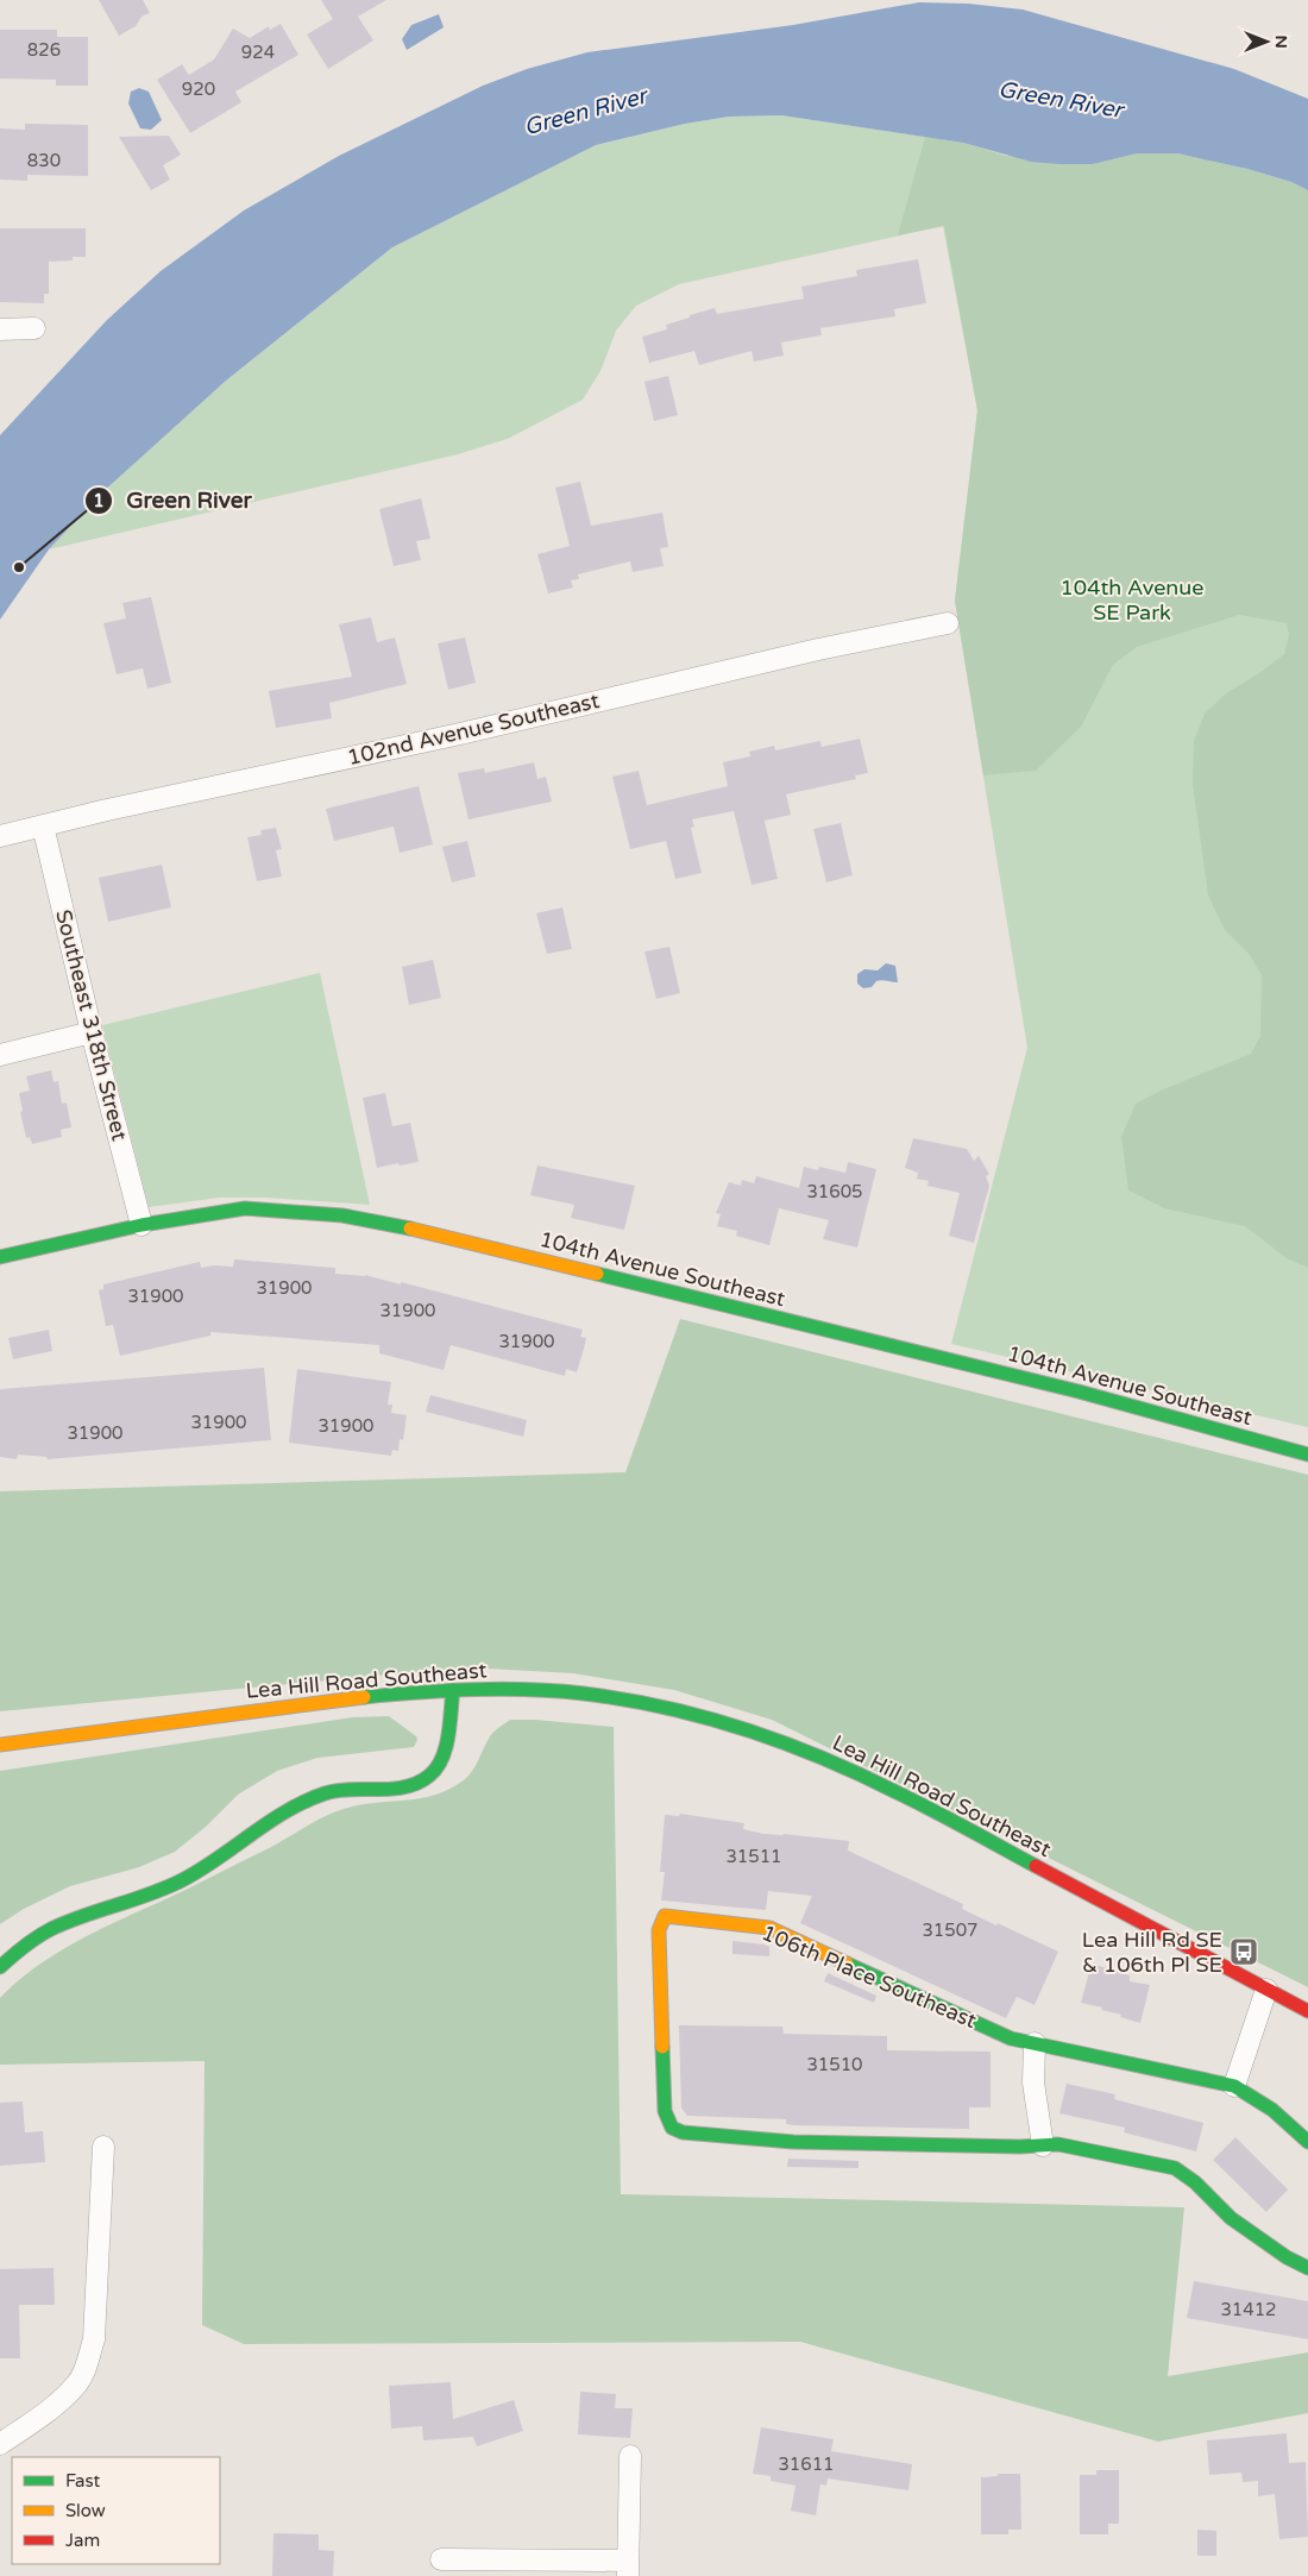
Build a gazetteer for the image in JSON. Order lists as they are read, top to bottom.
{
  "streets": {
    "street": [
      "102nd Avenue Southeast",
      "Southeast 318th Street",
      "104th Avenue Southeast",
      "Lea Hill Road Southeast",
      "106th Place Southeast"
    ]
  },
  "crossings": [
    ["102nd Avenue Southeast", "Southeast 318th Street"],
    ["Southeast 318th Street", "104th Avenue Southeast"]
  ],
  "water": ["Green River"],
  "parks": ["104th Avenue SE Park"],
  "places": {
    "other": ["Green River"],
    "bus stop": ["Lea Hill Rd SE & 106th Pl SE"]
  },
  "house_numbers": [
    "826",
    "924",
    "920",
    "830",
    "31605",
    "31900",
    "31900",
    "31900",
    "31900",
    "31900",
    "31900",
    "31900",
    "31511",
    "31507",
    "31510",
    "31412",
    "31611"
  ],
  "legend": ["Fast", "Slow", "Jam"],
  "north": "right"
}
